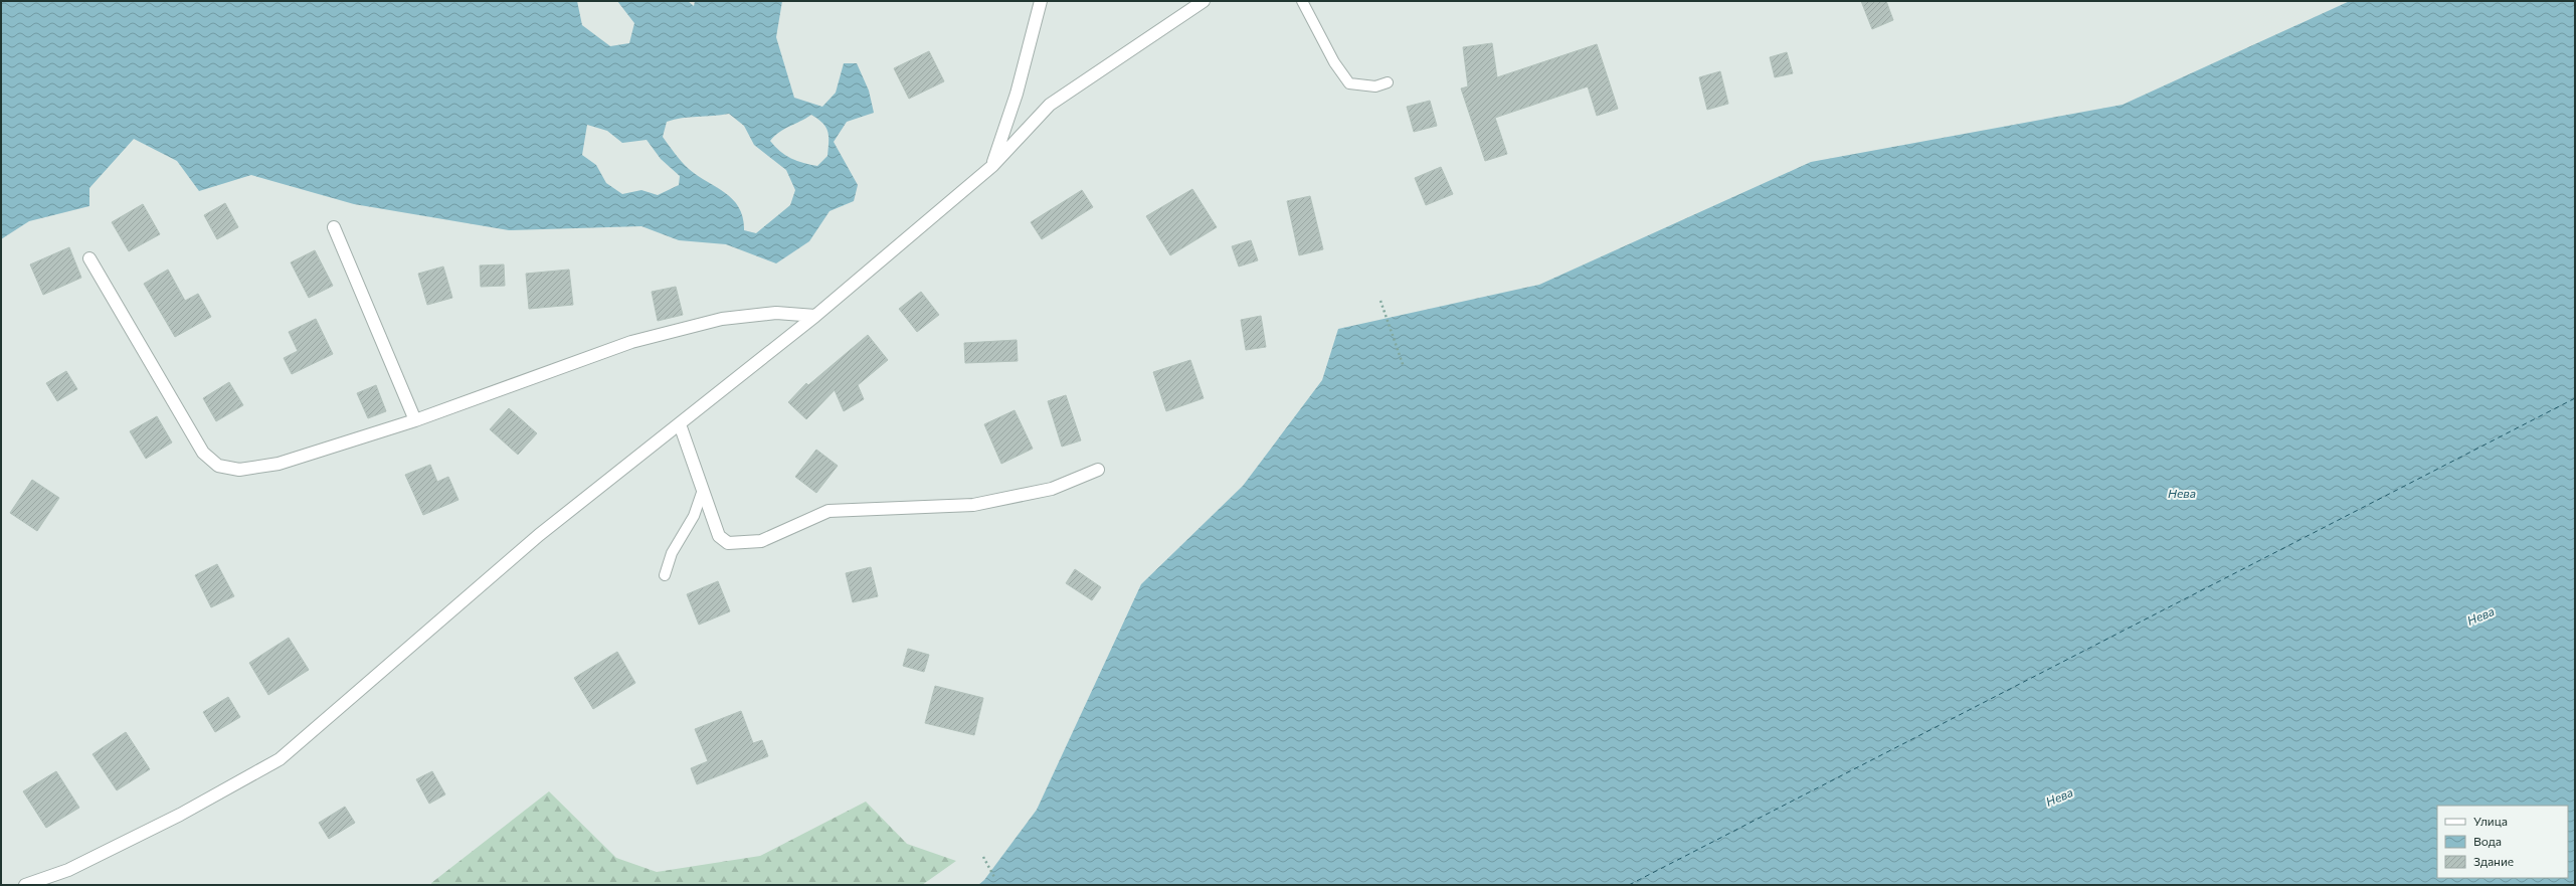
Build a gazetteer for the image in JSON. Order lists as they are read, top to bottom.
{
  "water": ["Нева"],
  "legend": ["Улица", "Вода", "Здание"]
}
